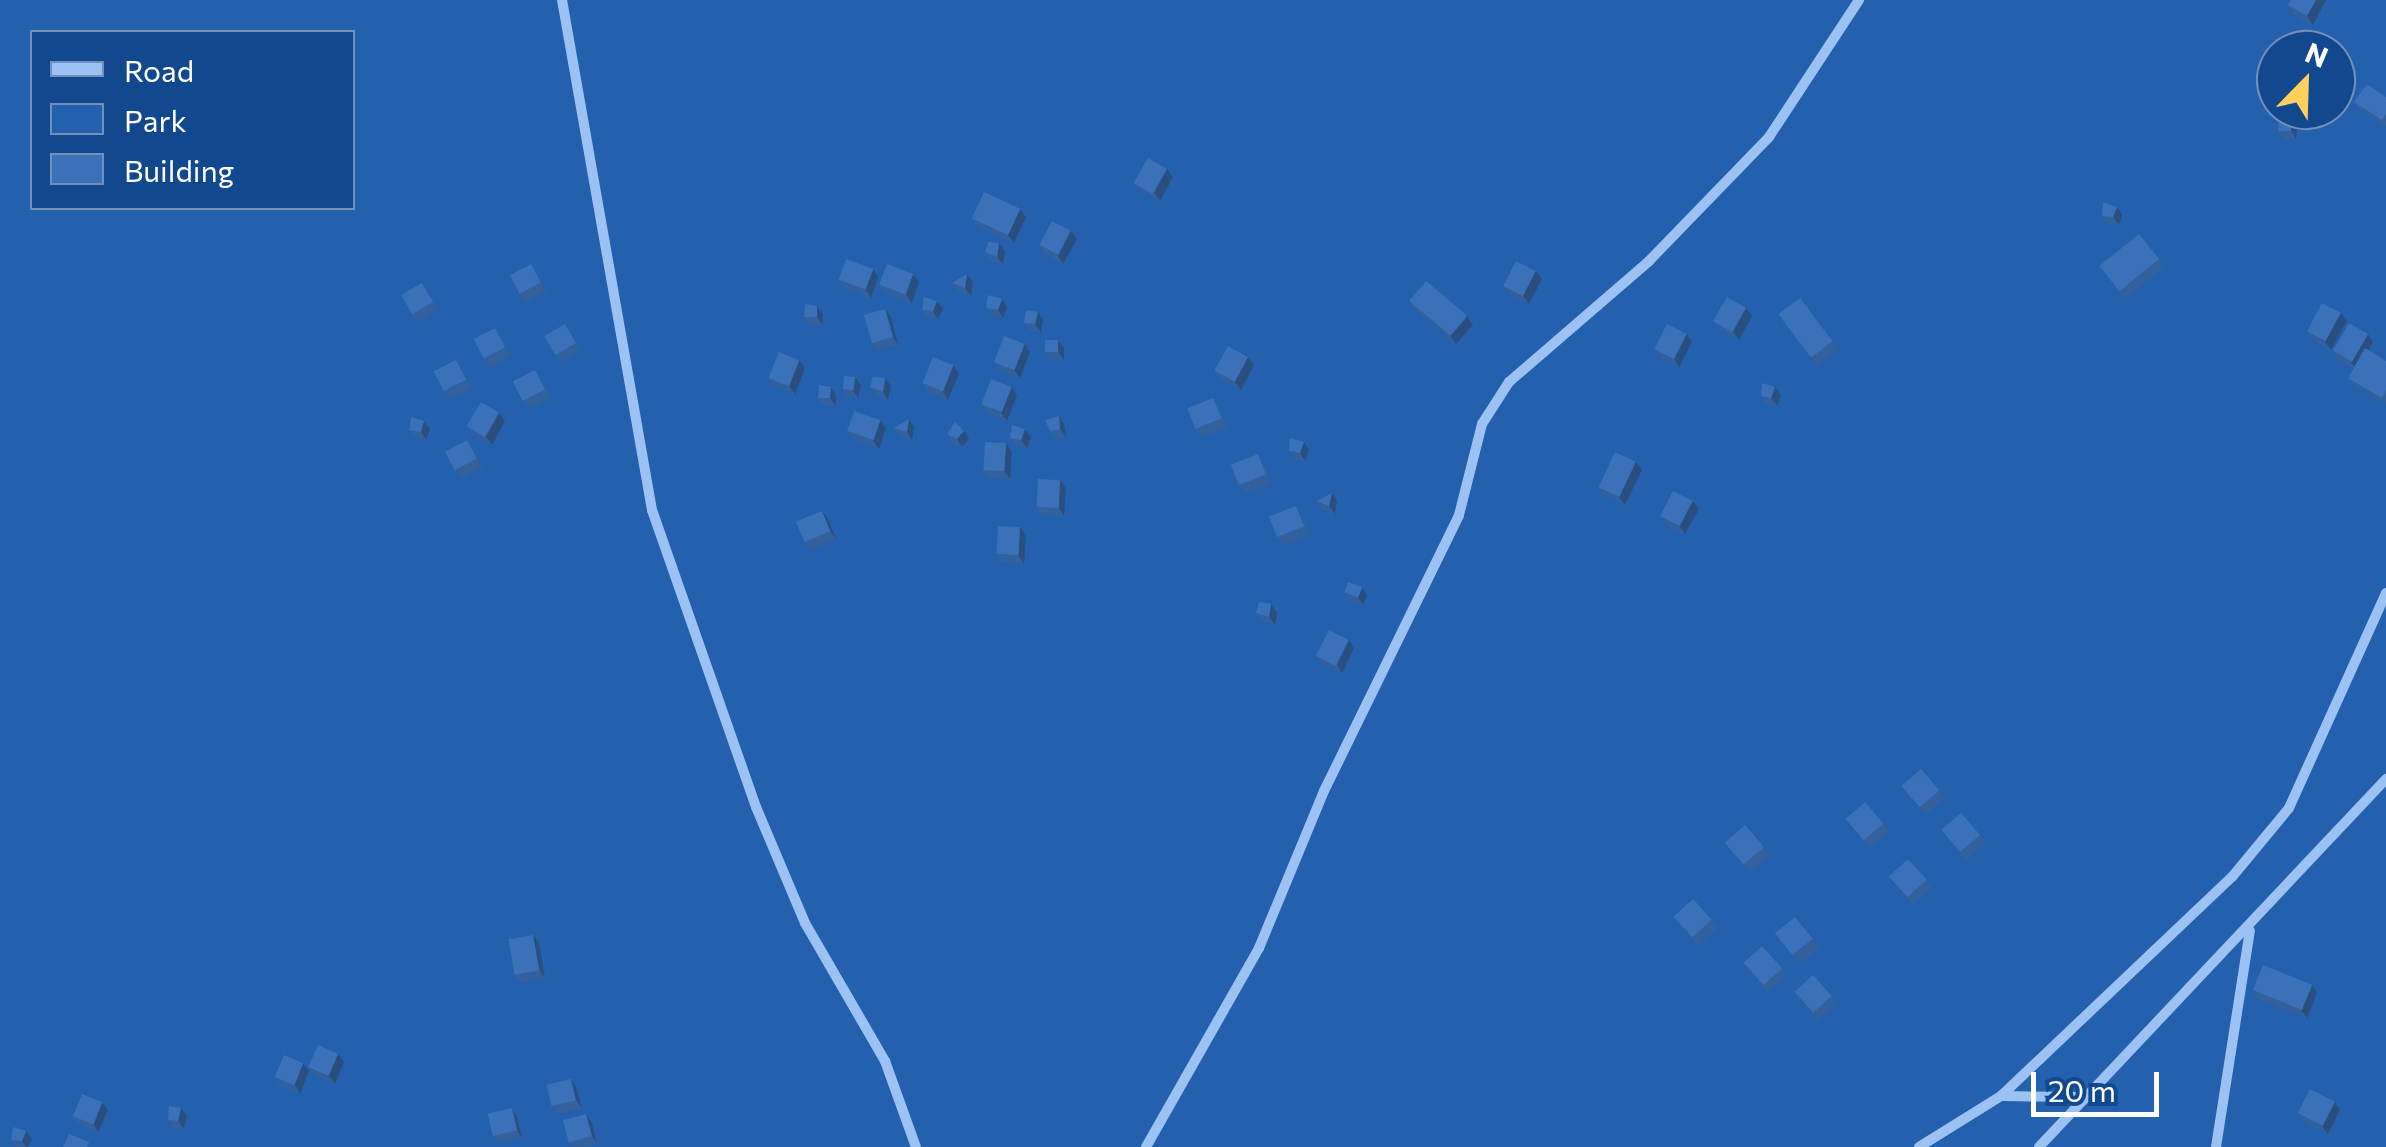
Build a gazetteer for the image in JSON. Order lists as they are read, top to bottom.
{
  "legend": ["Road", "Park", "Building"],
  "scale_bar": "20 m",
  "north": "top right"
}
